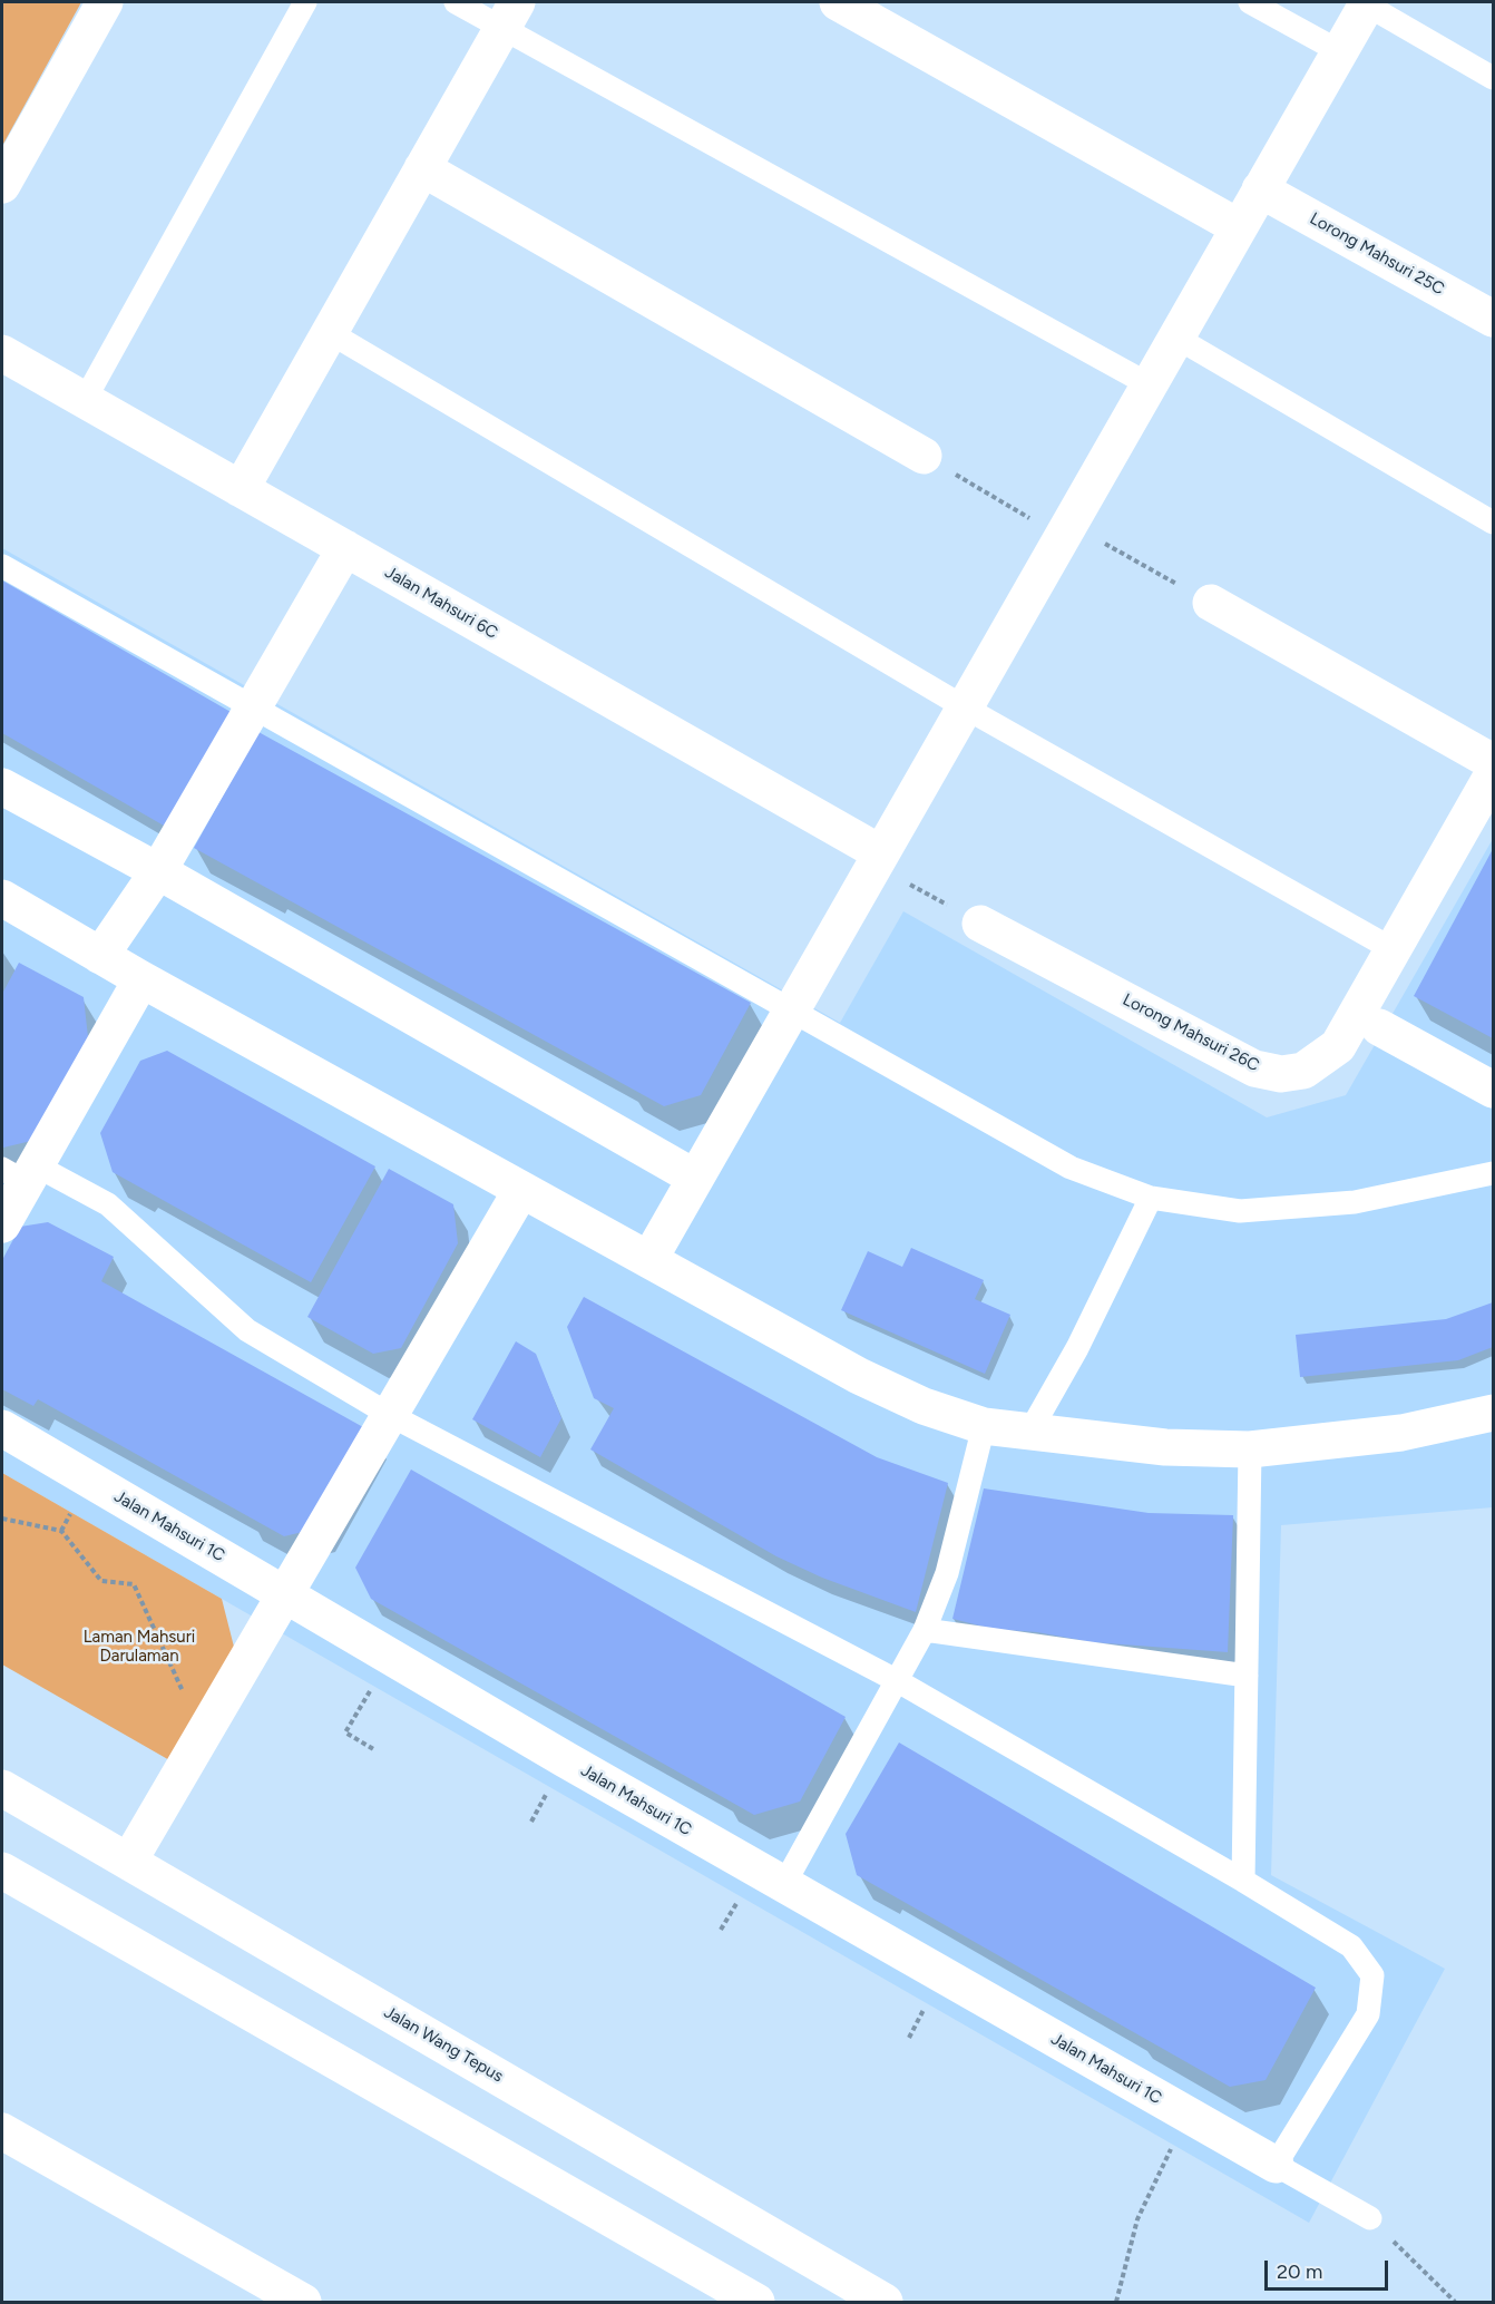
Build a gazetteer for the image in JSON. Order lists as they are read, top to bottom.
{
  "streets": {
    "street": [
      "Lorong Mahsuri 25C",
      "Jalan Mahsuri 6C",
      "Lorong Mahsuri 26C",
      "Jalan Mahsuri 1C",
      "Jalan Wang Tepus"
    ]
  },
  "parks": ["Laman Mahsuri Darulaman"],
  "scale_bar": "20 m"
}
